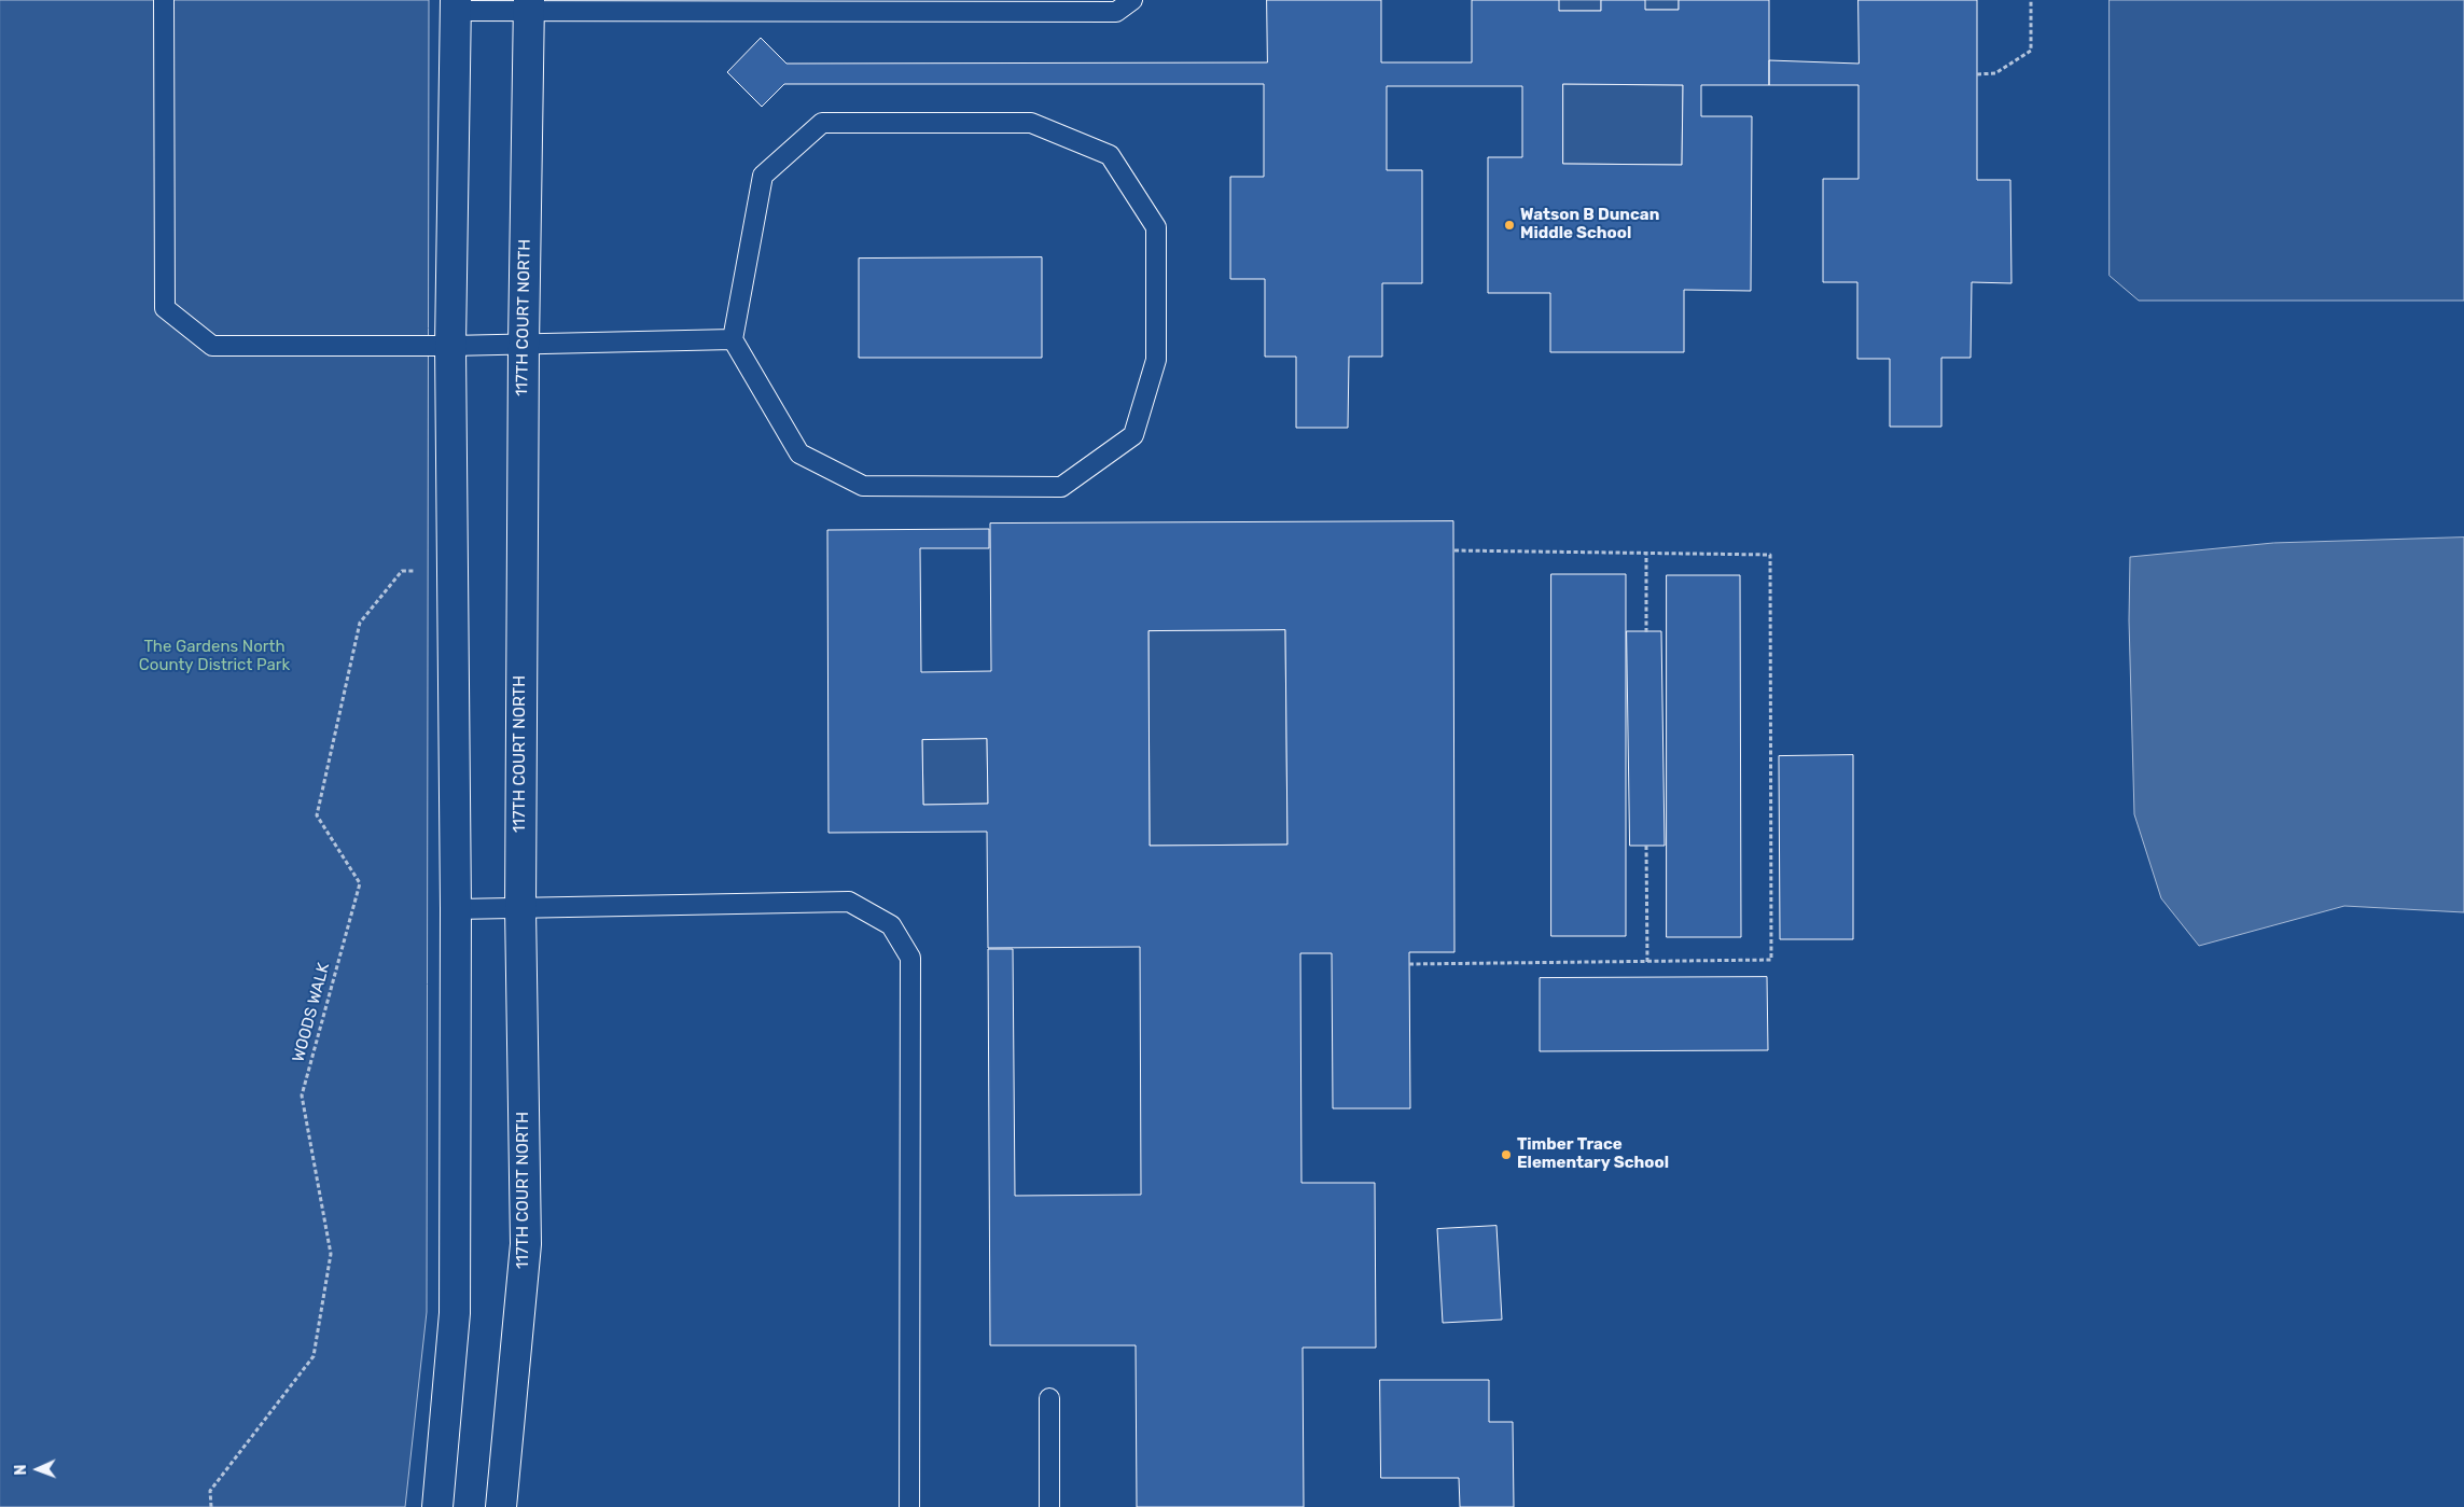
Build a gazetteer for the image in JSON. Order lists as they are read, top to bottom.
{
  "streets": {
    "street": ["117TH COURT NORTH"],
    "path": ["WOODS WALK"]
  },
  "parks": ["The Gardens North County District Park"],
  "places": ["Watson B Duncan Middle School", "Timber Trace Elementary School"],
  "north": "left"
}
